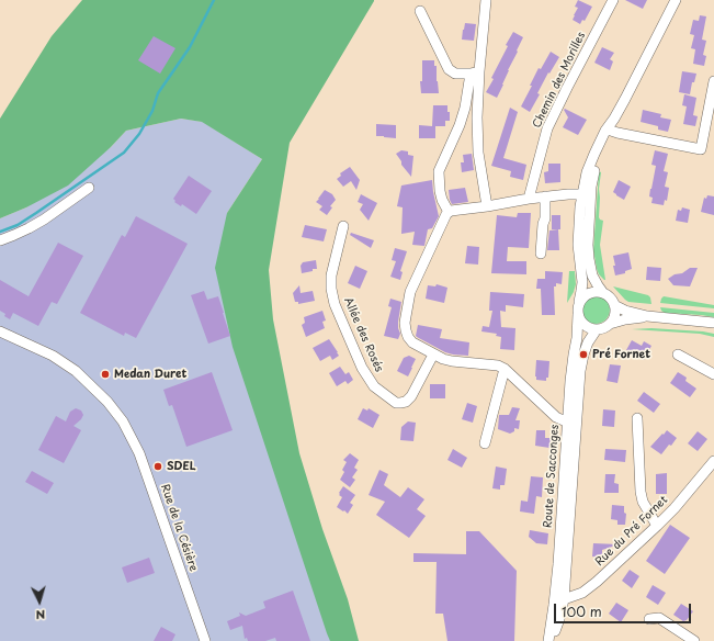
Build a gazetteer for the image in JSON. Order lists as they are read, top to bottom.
{
  "streets": {
    "street": [
      "Chemin des Morilles",
      "Allée des Rosés",
      "Route de Sacconges",
      "Rue de la Césière",
      "Rue du Pré Fornet"
    ]
  },
  "crossings": [
    ["Route de Sacconges", "Rue du Pré Fornet"]
  ],
  "places": ["Pré Fornet", "Medan Duret", "SDEL"],
  "scale_bar": "100 m",
  "north": "bottom"
}
